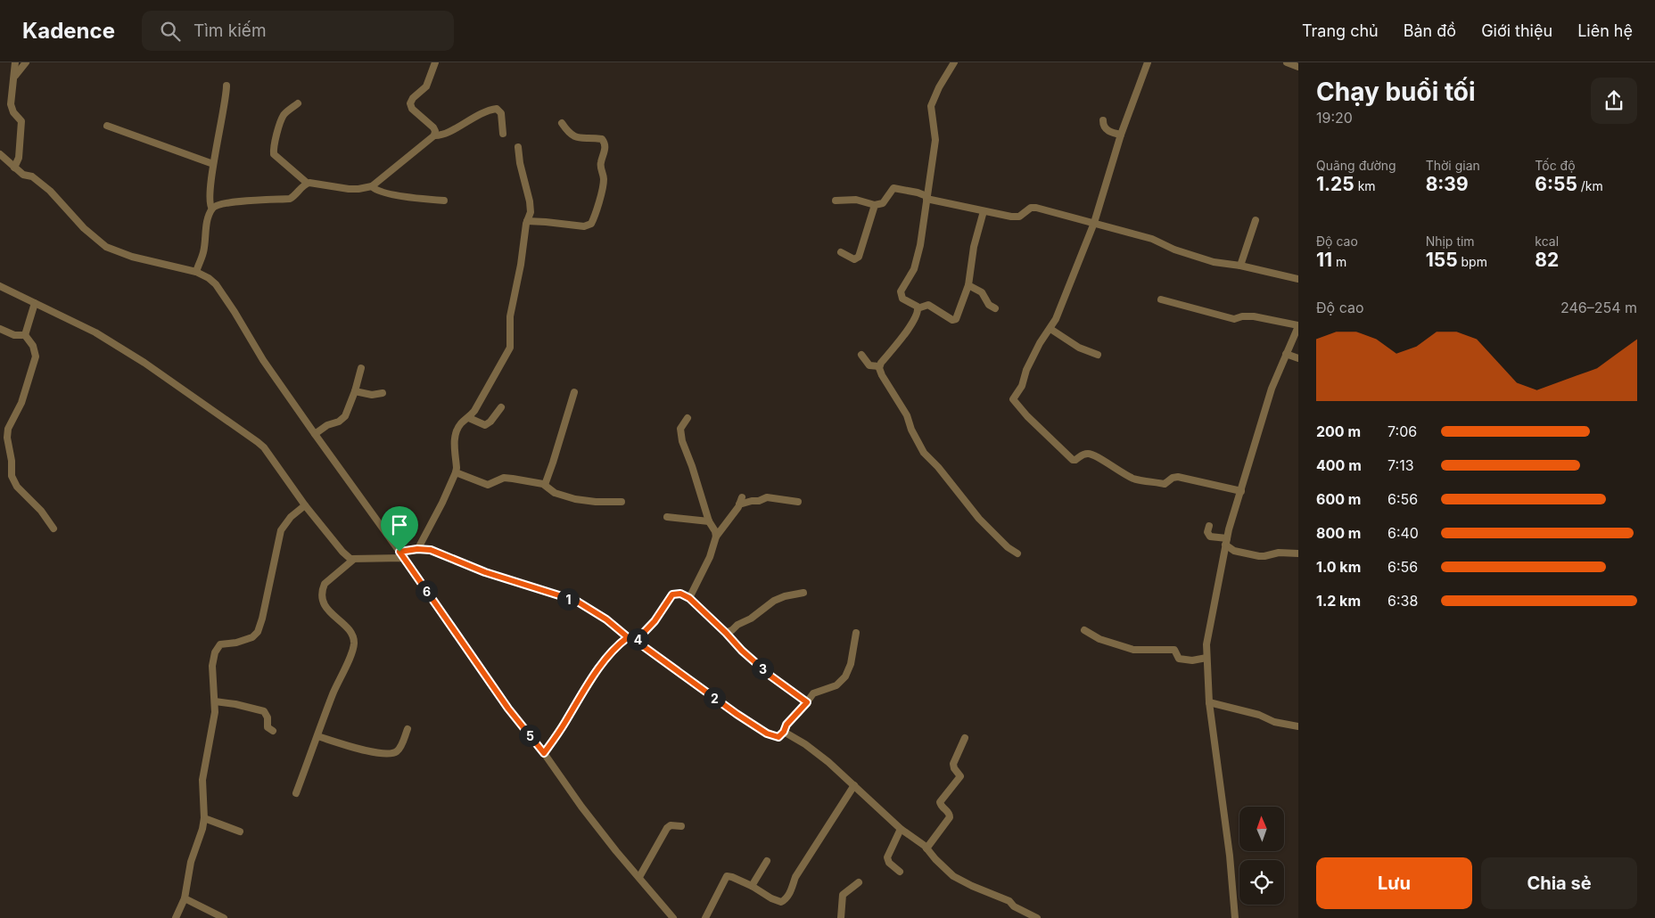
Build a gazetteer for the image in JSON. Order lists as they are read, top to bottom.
{
  "north": "top",
  "page": {
    "header": "Kadence",
    "search": "Tìm kiếm",
    "nav": [
      "Trang chủ",
      "Bản đồ",
      "Giới thiệu",
      "Liên hệ"
    ],
    "heading": ["Chạy buổi tối", "19:20"],
    "stats": [
      ["Quãng đường", "1.25 km"],
      ["Thời gian", "8:39"],
      ["Tốc độ", "6:55 /km"],
      ["Độ cao", "11 m"],
      ["Nhịp tim", "155 bpm"],
      ["kcal", "82"]
    ],
    "chart": ["Độ cao", "246–254 m"],
    "list": [
      {
        "name": "200 m",
        "note": "7:06"
      },
      {
        "name": "400 m",
        "note": "7:13"
      },
      {
        "name": "600 m",
        "note": "6:56"
      },
      {
        "name": "800 m",
        "note": "6:40"
      },
      {
        "name": "1.0 km",
        "note": "6:56"
      },
      {
        "name": "1.2 km",
        "note": "6:38"
      }
    ],
    "pins": [
      "6",
      "1",
      "4",
      "3",
      "2",
      "5"
    ],
    "buttons": ["Lưu", "Chia sẻ"]
  }
}
